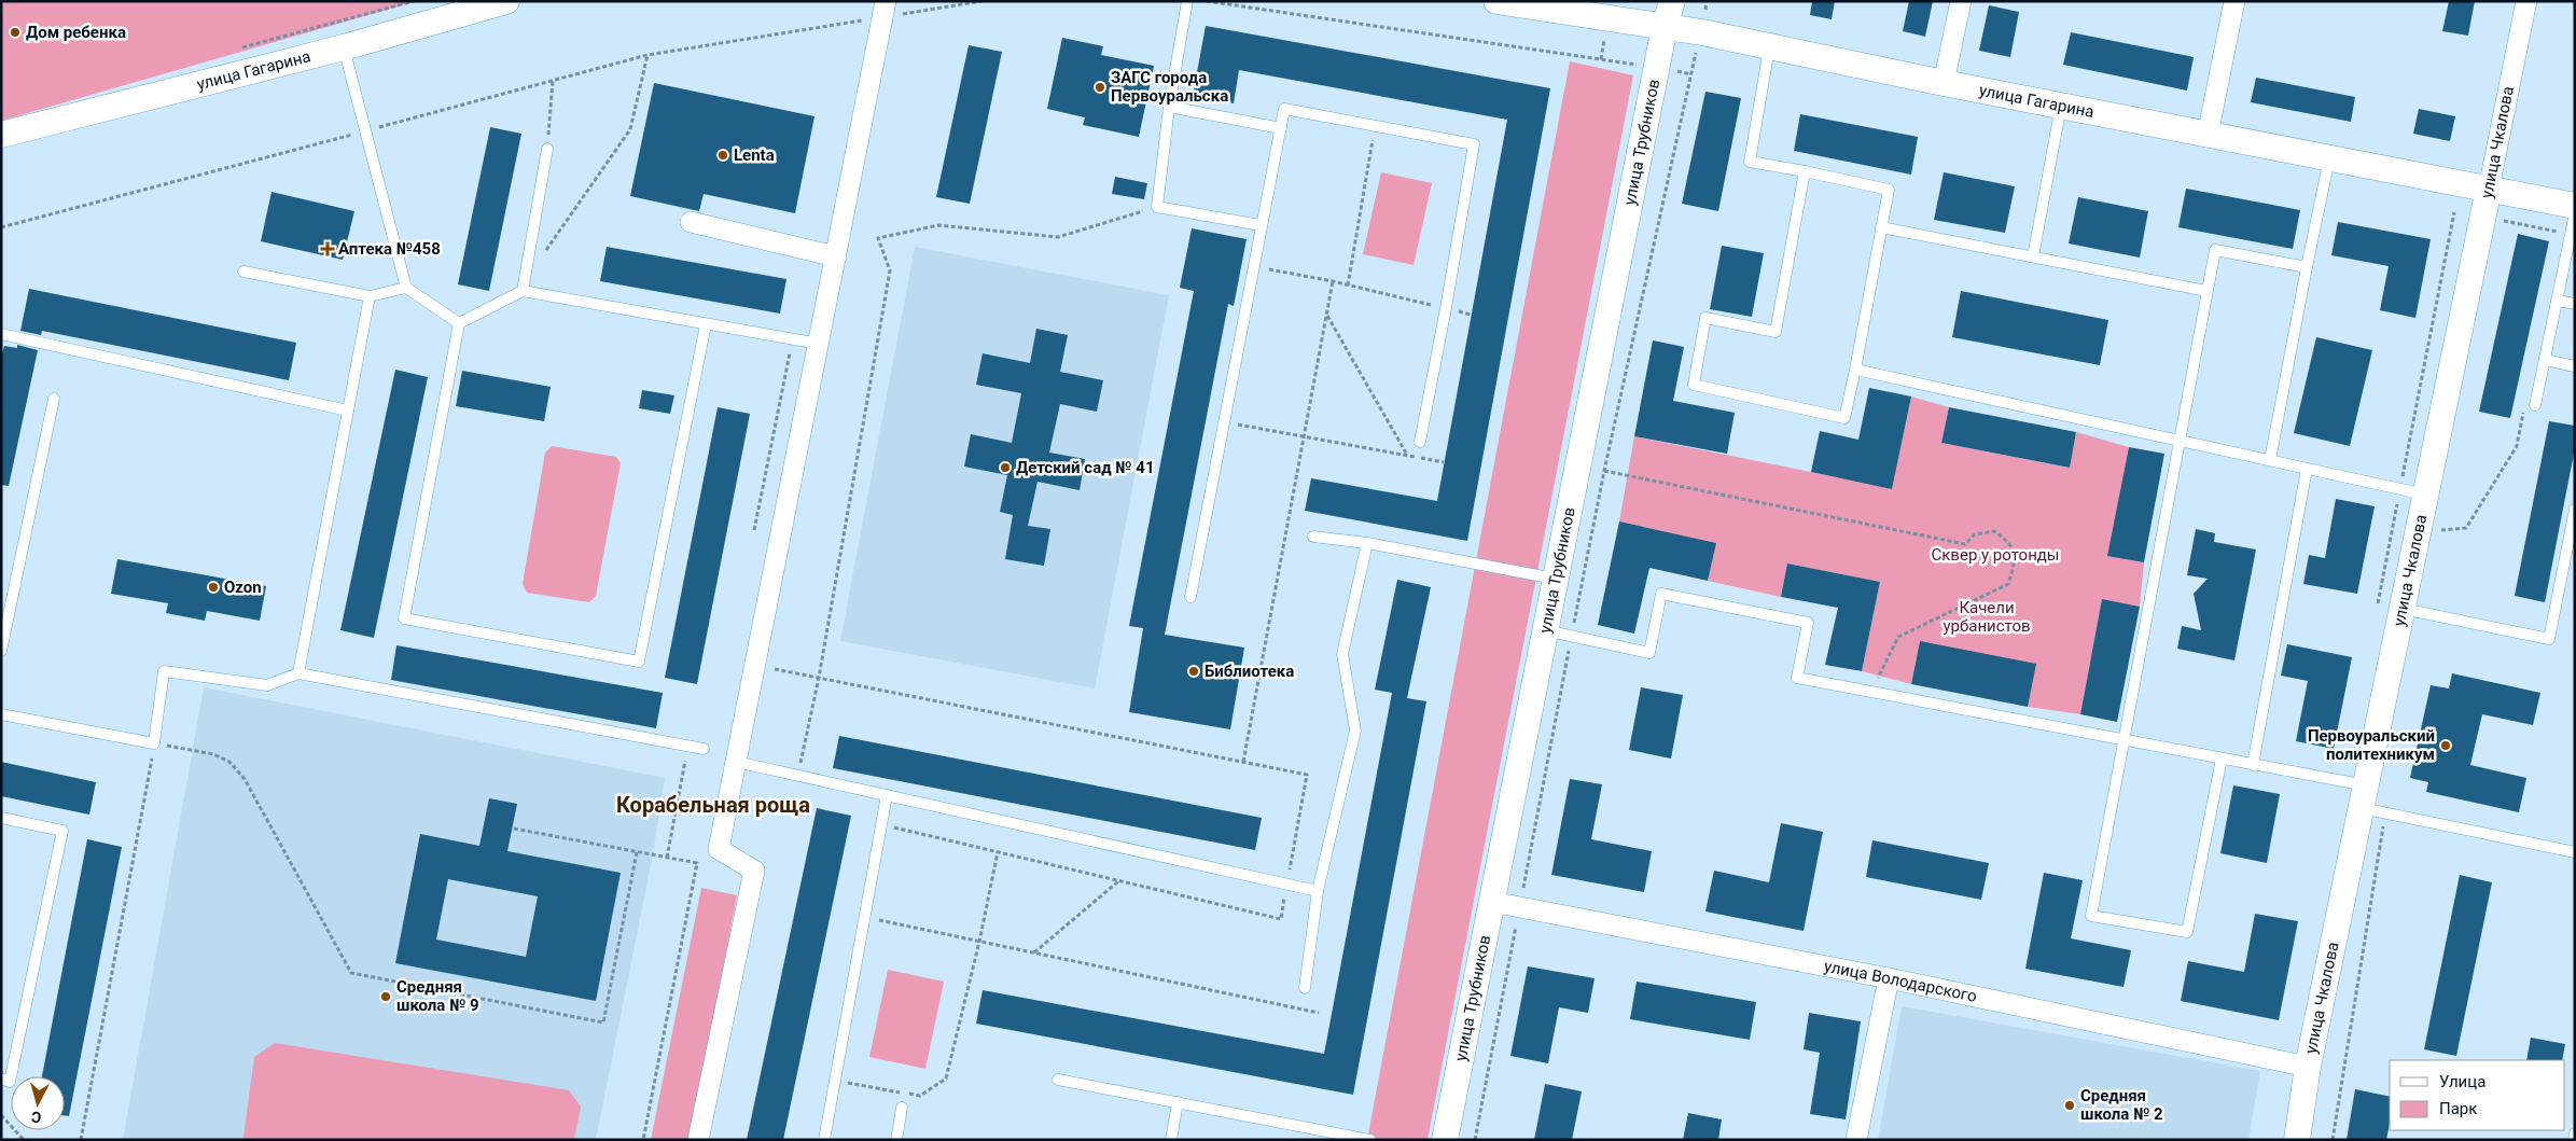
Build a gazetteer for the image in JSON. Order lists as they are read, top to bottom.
{
  "streets": {
    "street": [
      "улица Гагарина",
      "улица Трубников",
      "улица Чкалова",
      "улица Володарского"
    ]
  },
  "crossings": [
    ["улица Гагарина", "улица Трубников"],
    ["улица Гагарина", "улица Чкалова"],
    ["улица Трубников", "улица Володарского"],
    ["улица Чкалова", "улица Володарского"]
  ],
  "districts": ["Корабельная роща"],
  "parks": ["Сквер у ротонды", "Качели урбанистов"],
  "places": {
    "other": [
      "Дом ребенка",
      "ЗАГС города Первоуральска",
      "Lenta",
      "Детский сад № 41",
      "Ozon",
      "Библиотека",
      "Первоуральский политехникум",
      "Средняя школа № 9",
      "Средняя школа № 2"
    ],
    "health": ["Аптека №458"]
  },
  "legend": ["Улица", "Парк"],
  "north": "bottom"
}
